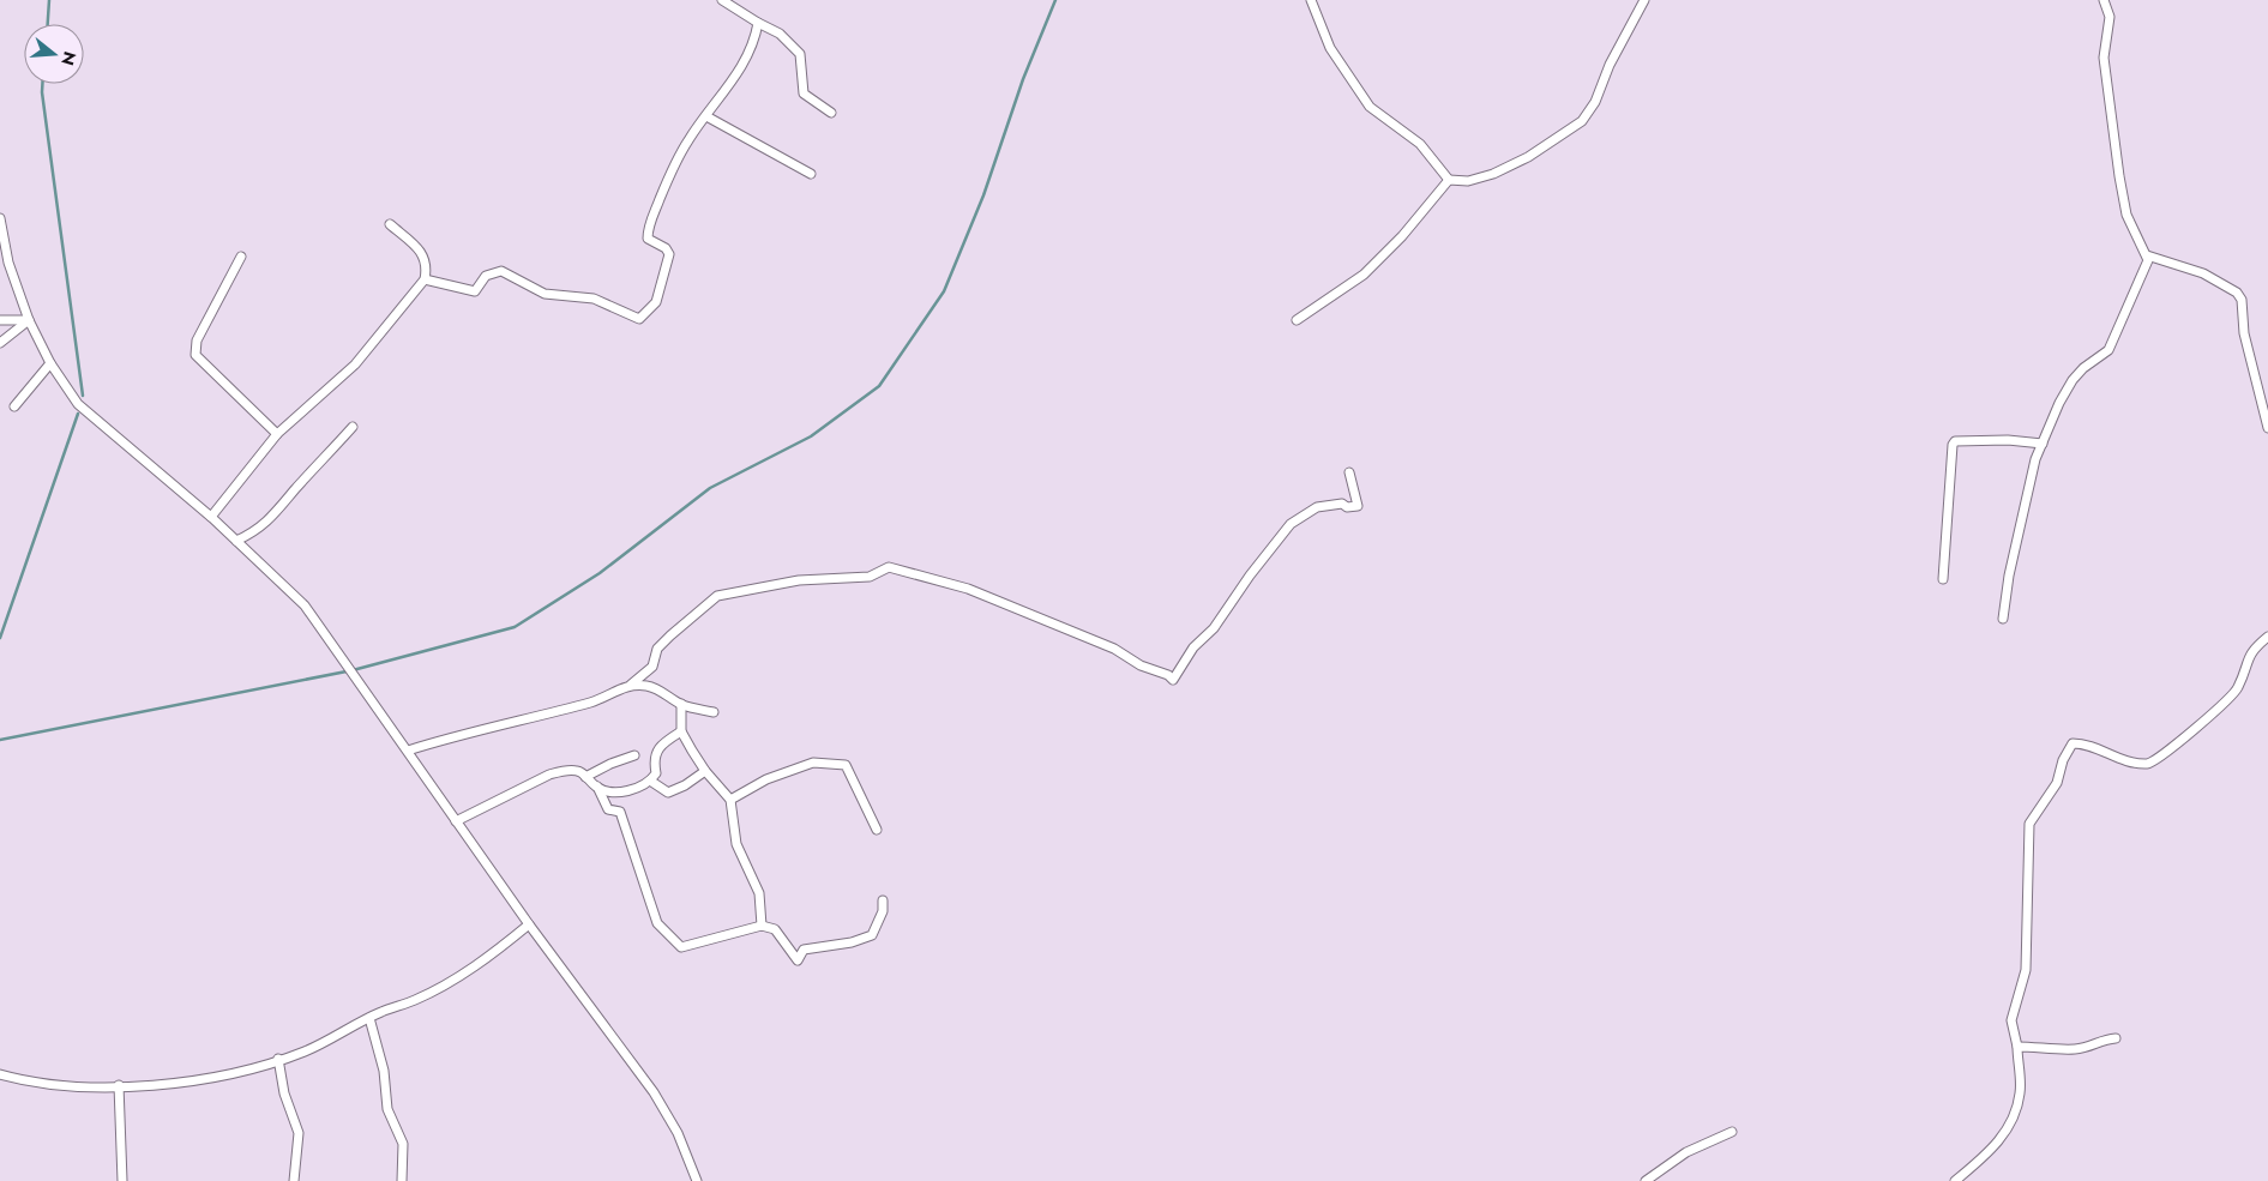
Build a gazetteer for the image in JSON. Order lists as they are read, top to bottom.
{
  "north": "right"
}
